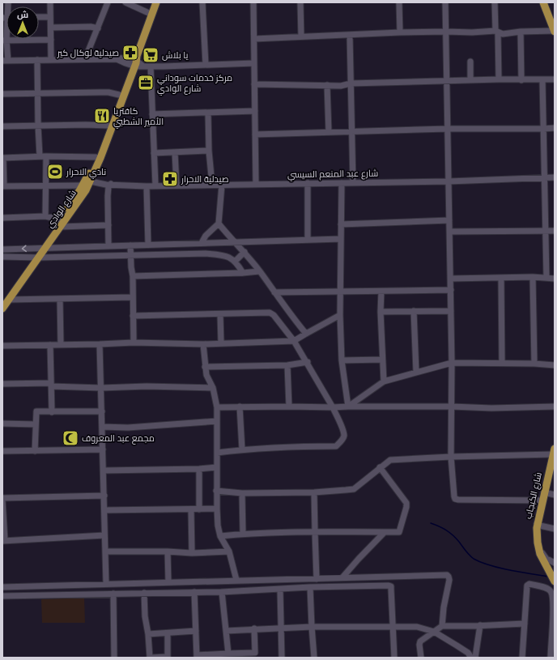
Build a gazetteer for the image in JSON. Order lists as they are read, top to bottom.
{
  "streets": {
    "main road": ["شارع الوادي", "شارع الكبجاب"],
    "street": ["شارع عبد المنعم السيسي"]
  },
  "crossings": [
    ["شارع عبد المنعم السيسي", "شارع الوادي"]
  ],
  "places": {
    "pharmacy": ["صيدلية لوكال كير", "صيدلية الاحرار"],
    "supermarket": ["يا بلاش"],
    "office": ["مركز خدمات سوداني شارع الوادي"],
    "restaurant": ["كافتريا الأمير الشطبي"],
    "sports": ["نادي الاحرار"],
    "mosque": ["مجمع عبد المعروف"]
  },
  "north": "top"
}
